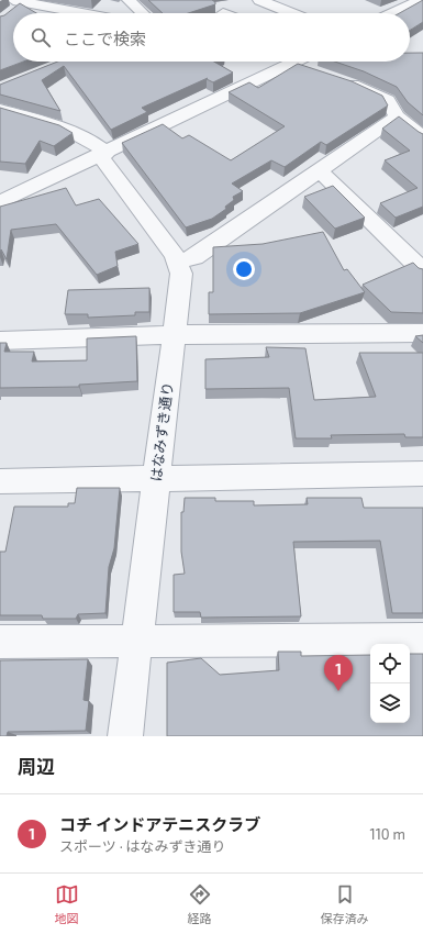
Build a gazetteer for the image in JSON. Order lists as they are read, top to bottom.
{
  "streets": {
    "street": ["はなみずき通り"]
  },
  "page": {
    "search": "ここで検索",
    "pins": "1",
    "heading": "周辺",
    "list": [
      {
        "mark": "1",
        "name": "コチ インドアテニスクラブ",
        "note": "スポーツ · はなみずき通り",
        "value": "110 m"
      }
    ],
    "nav": ["地図", "経路", "保存済み"]
  }
}
